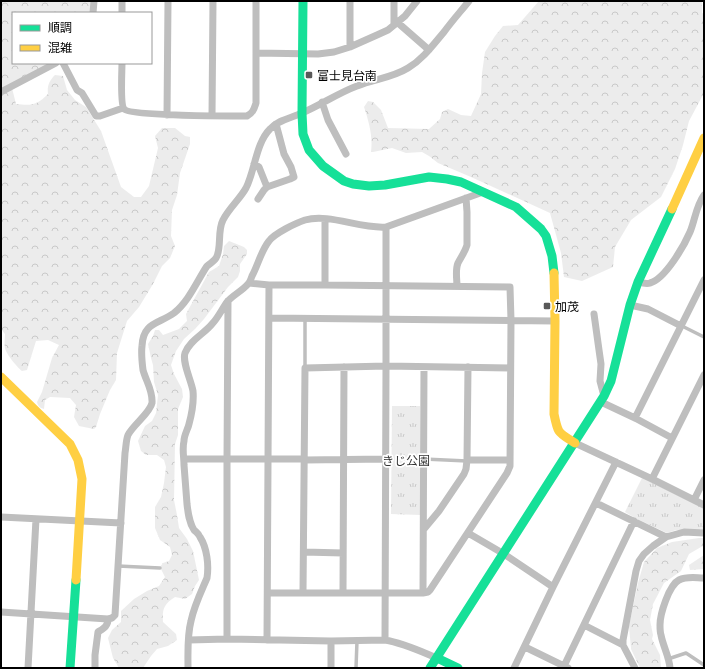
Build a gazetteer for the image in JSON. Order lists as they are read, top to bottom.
{
  "parks": ["きじ公園"],
  "places": {
    "transit": ["富士見台南", "加茂"]
  },
  "legend": ["順調", "混雑"]
}
